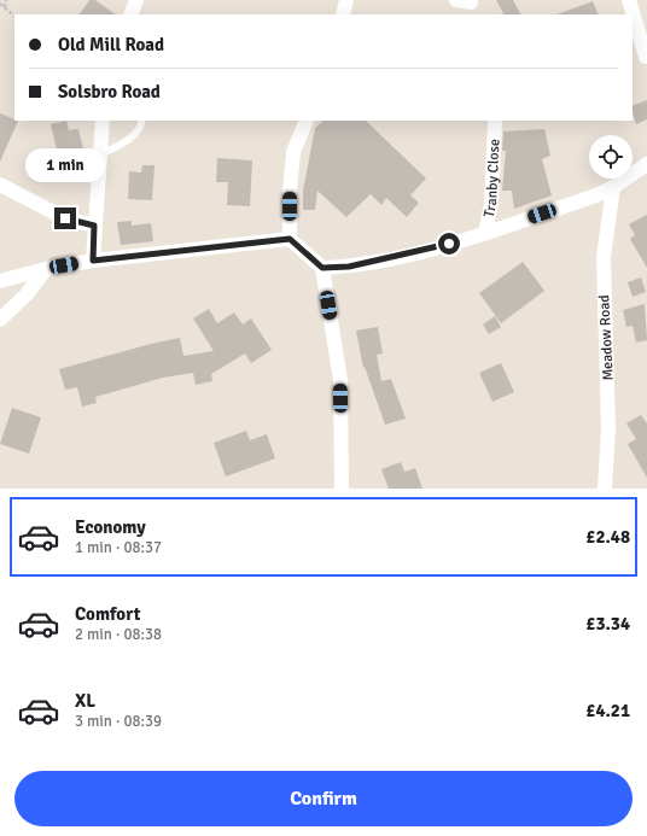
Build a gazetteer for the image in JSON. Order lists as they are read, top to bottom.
{
  "streets": {
    "street": ["Tranby Close", "Meadow Road"]
  },
  "page": {
    "banner": ["Old Mill Road", "Solsbro Road"],
    "bubble": "1 min",
    "list": [
      {
        "name": "Economy",
        "note": "1 min · 08:37",
        "value": "£2.48"
      },
      {
        "name": "Comfort",
        "note": "2 min · 08:38",
        "value": "£3.34"
      },
      {
        "name": "XL",
        "note": "3 min · 08:39",
        "value": "£4.21"
      }
    ],
    "buttons": "Confirm"
  }
}
